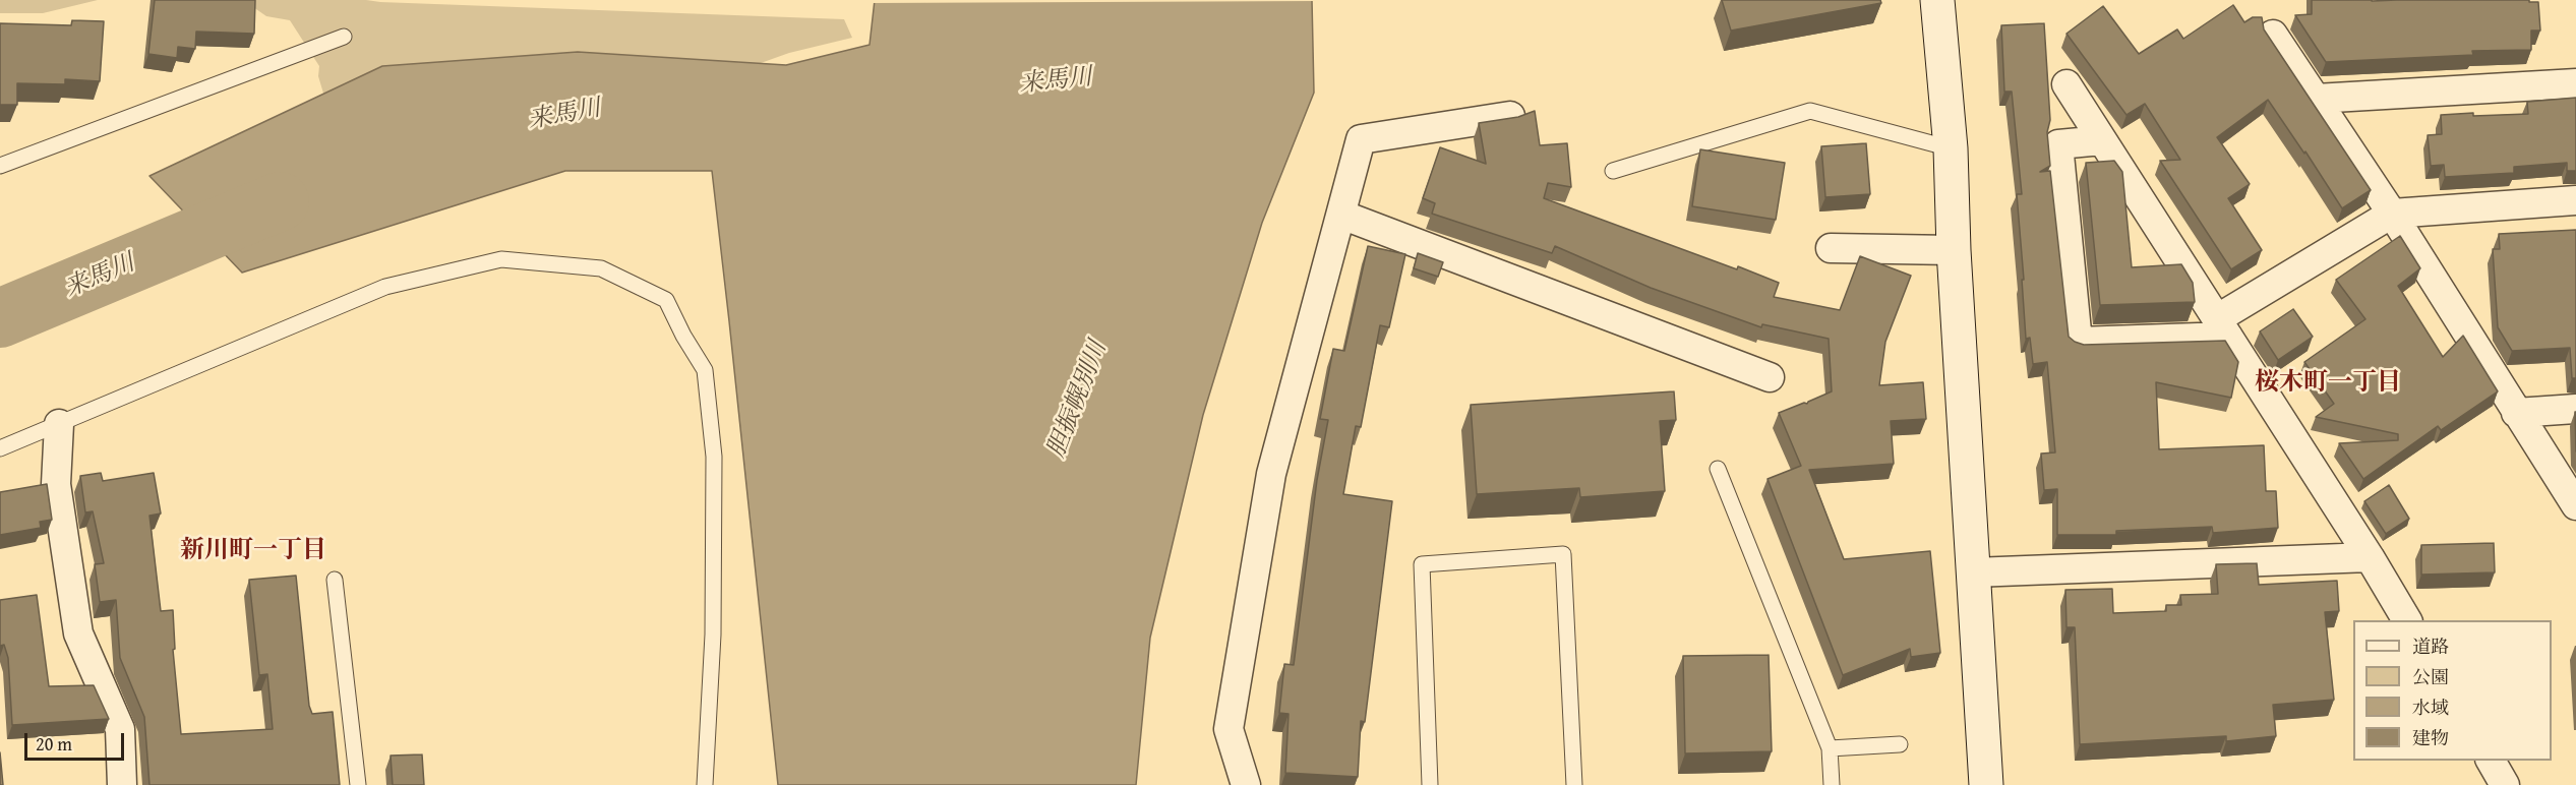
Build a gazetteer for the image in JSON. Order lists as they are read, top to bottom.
{
  "districts": ["桜木町一丁目", "新川町一丁目"],
  "water": ["来馬川", "胆振幌別川"],
  "legend": [
    "道路",
    "公園",
    "水域",
    "建物"
  ],
  "scale_bar": "20 m"
}
